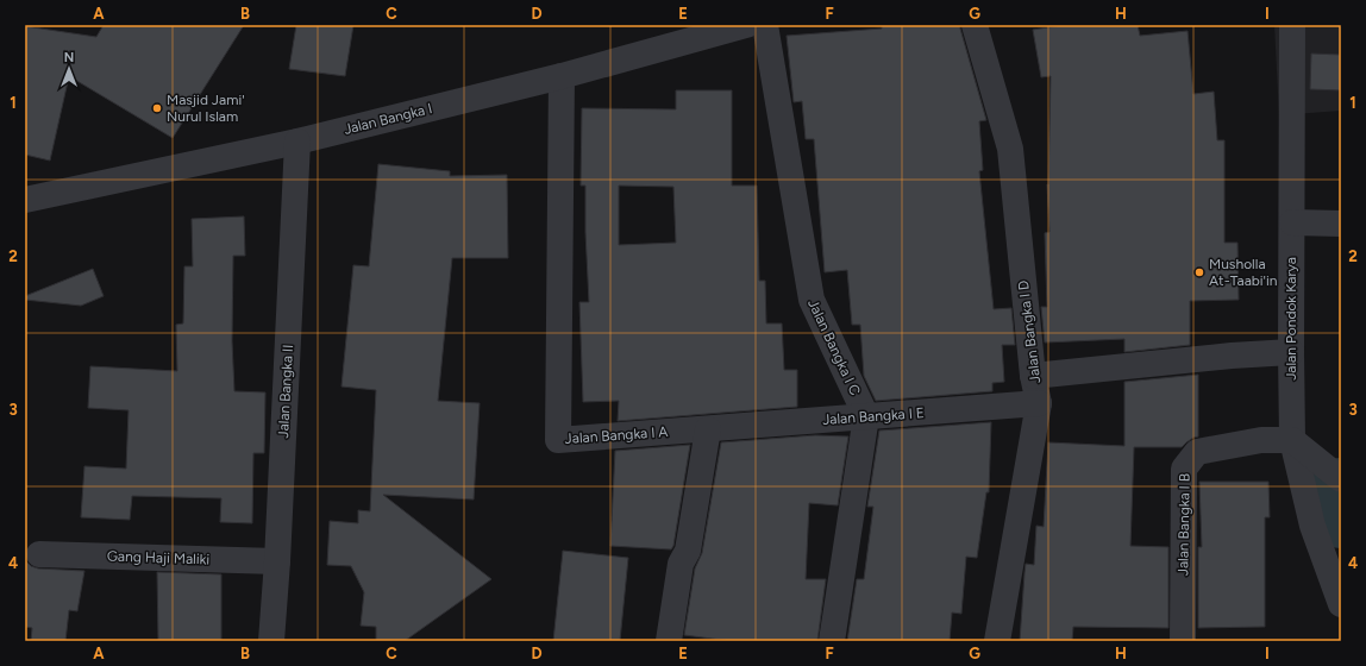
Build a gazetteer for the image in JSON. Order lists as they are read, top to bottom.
{
  "streets": {
    "street": [
      "Jalan Bangka I",
      "Jalan Pondok Karya",
      "Jalan Bangka I D",
      "Jalan Bangka I C",
      "Jalan Bangka II",
      "Jalan Bangka I E",
      "Jalan Bangka I A",
      "Jalan Bangka I B",
      "Gang Haji Maliki"
    ]
  },
  "crossings": [
    ["Jalan Bangka I", "Jalan Bangka II"],
    ["Jalan Bangka I", "Jalan Bangka I A"],
    ["Jalan Pondok Karya", "Jalan Bangka I B"],
    ["Jalan Bangka I D", "Jalan Bangka I E"],
    ["Jalan Bangka I C", "Jalan Bangka I E"],
    ["Jalan Bangka II", "Gang Haji Maliki"],
    ["Jalan Bangka I E", "Jalan Bangka I A"]
  ],
  "places": ["Masjid Jami' Nurul Islam", "Musholla At-Taabi'in"],
  "north": "top",
  "grid": {
    "columns": [
      "A",
      "B",
      "C",
      "D",
      "E",
      "F",
      "G",
      "H",
      "I"
    ],
    "rows": [
      "1",
      "2",
      "3",
      "4"
    ]
  }
}
